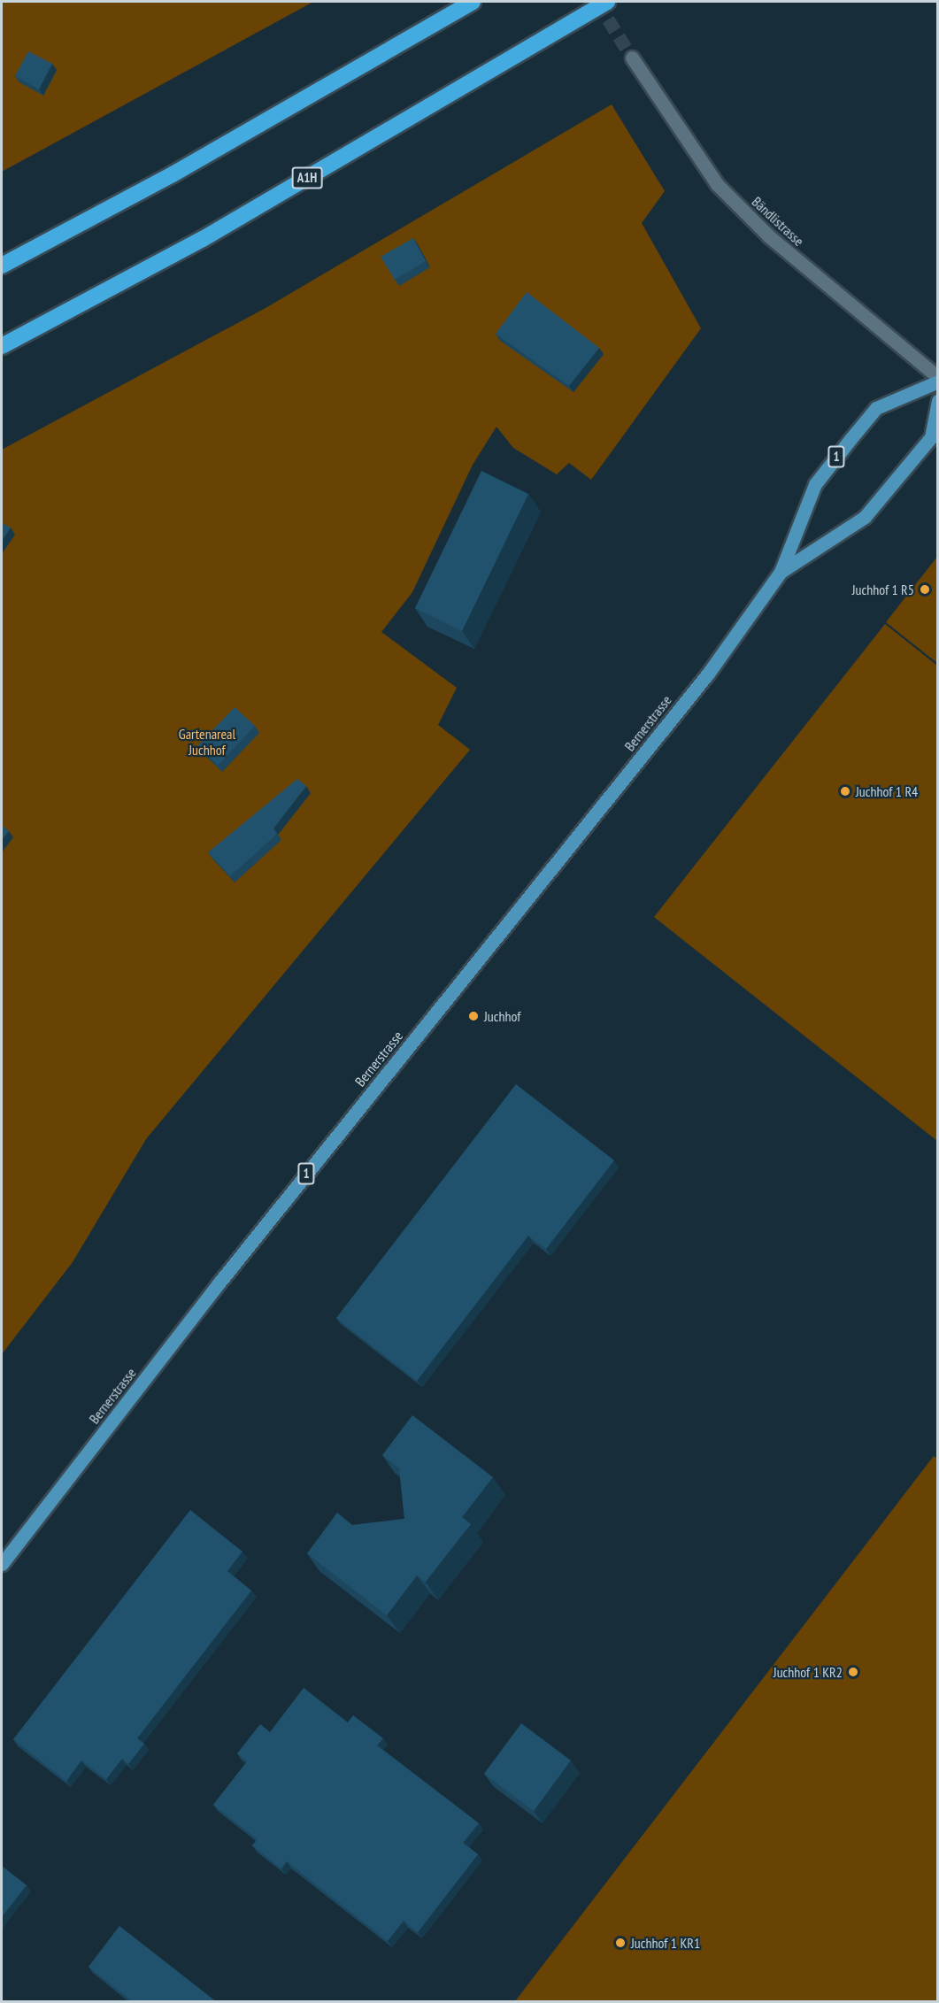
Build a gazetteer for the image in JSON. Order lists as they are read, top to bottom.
{
  "streets": {
    "highway": ["A1H"],
    "main road": ["1", "Bernerstrasse"],
    "street": ["Bändlistrasse"]
  },
  "parks": ["Gartenareal Juchhof"],
  "places": [
    "Juchhof 1 R5",
    "Juchhof 1 R4",
    "Juchhof",
    "Juchhof 1 KR2",
    "Juchhof 1 KR1"
  ]
}
